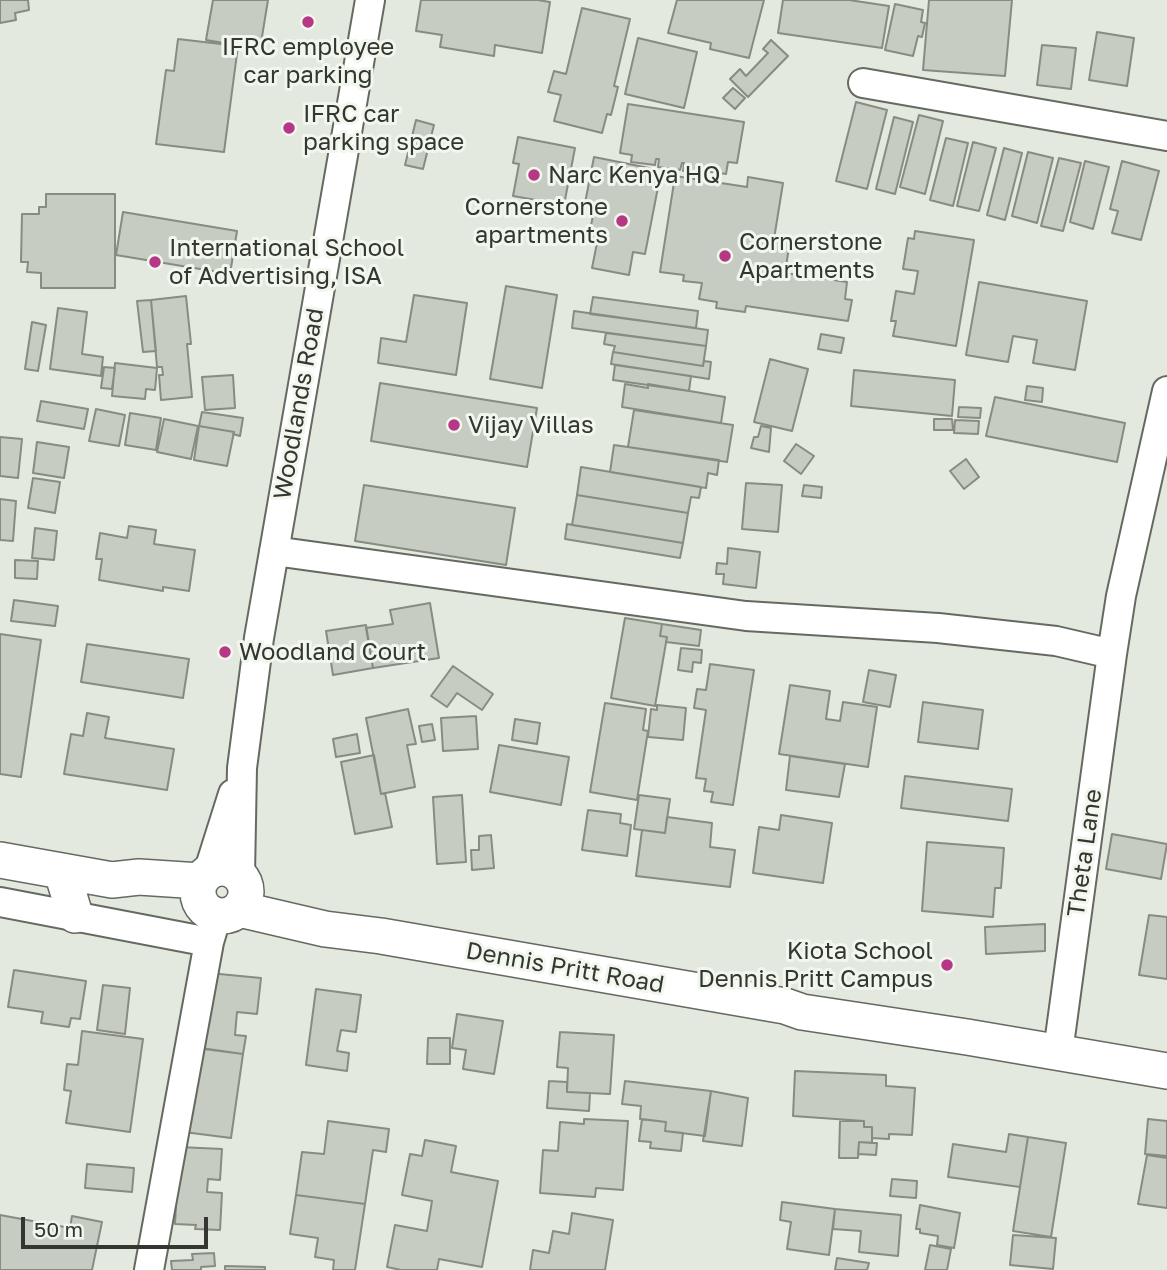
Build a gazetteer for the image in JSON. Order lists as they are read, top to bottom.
{
  "streets": {
    "main road": ["Dennis Pritt Road"],
    "street": ["Woodlands Road", "Theta Lane"]
  },
  "crossings": [
    ["Woodlands Road", "Dennis Pritt Road"],
    ["Theta Lane", "Dennis Pritt Road"]
  ],
  "places": [
    "IFRC employee car parking",
    "IFRC car parking space",
    "Narc Kenya HQ",
    "Cornerstone apartments",
    "Cornerstone Apartments",
    "International School of Advertising, ISA",
    "Vijay Villas",
    "Woodland Court",
    "Kiota School Dennis Pritt Campus"
  ],
  "scale_bar": "50 m"
}
